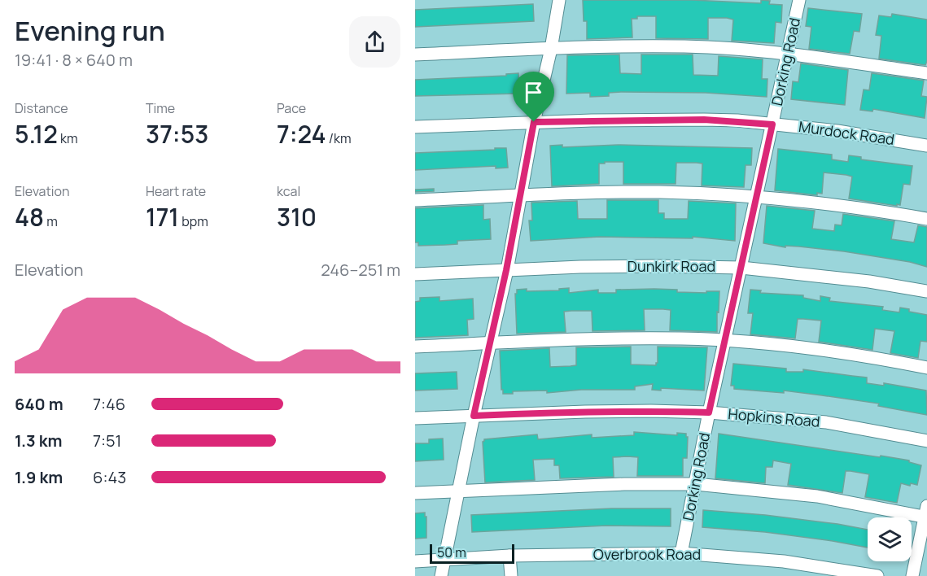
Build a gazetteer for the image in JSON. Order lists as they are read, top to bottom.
{
  "streets": {
    "street": [
      "Dorking Road",
      "Murdock Road",
      "Dunkirk Road",
      "Hopkins Road",
      "Overbrook Road"
    ]
  },
  "crossings": [
    ["Dorking Road", "Murdock Road"],
    ["Dorking Road", "Dunkirk Road"],
    ["Dorking Road", "Hopkins Road"],
    ["Dorking Road", "Overbrook Road"]
  ],
  "scale_bar": "50 m",
  "page": {
    "heading": ["Evening run", "19:41 · 8 × 640 m"],
    "stats": [
      ["Distance", "5.12 km"],
      ["Time", "37:53"],
      ["Pace", "7:24 /km"],
      ["Elevation", "48 m"],
      ["Heart rate", "171 bpm"],
      ["kcal", "310"]
    ],
    "chart": ["Elevation", "246–251 m"],
    "list": [
      {
        "name": "640 m",
        "note": "7:46"
      },
      {
        "name": "1.3 km",
        "note": "7:51"
      },
      {
        "name": "1.9 km",
        "note": "6:43"
      }
    ],
    "scale": "50 m"
  }
}
